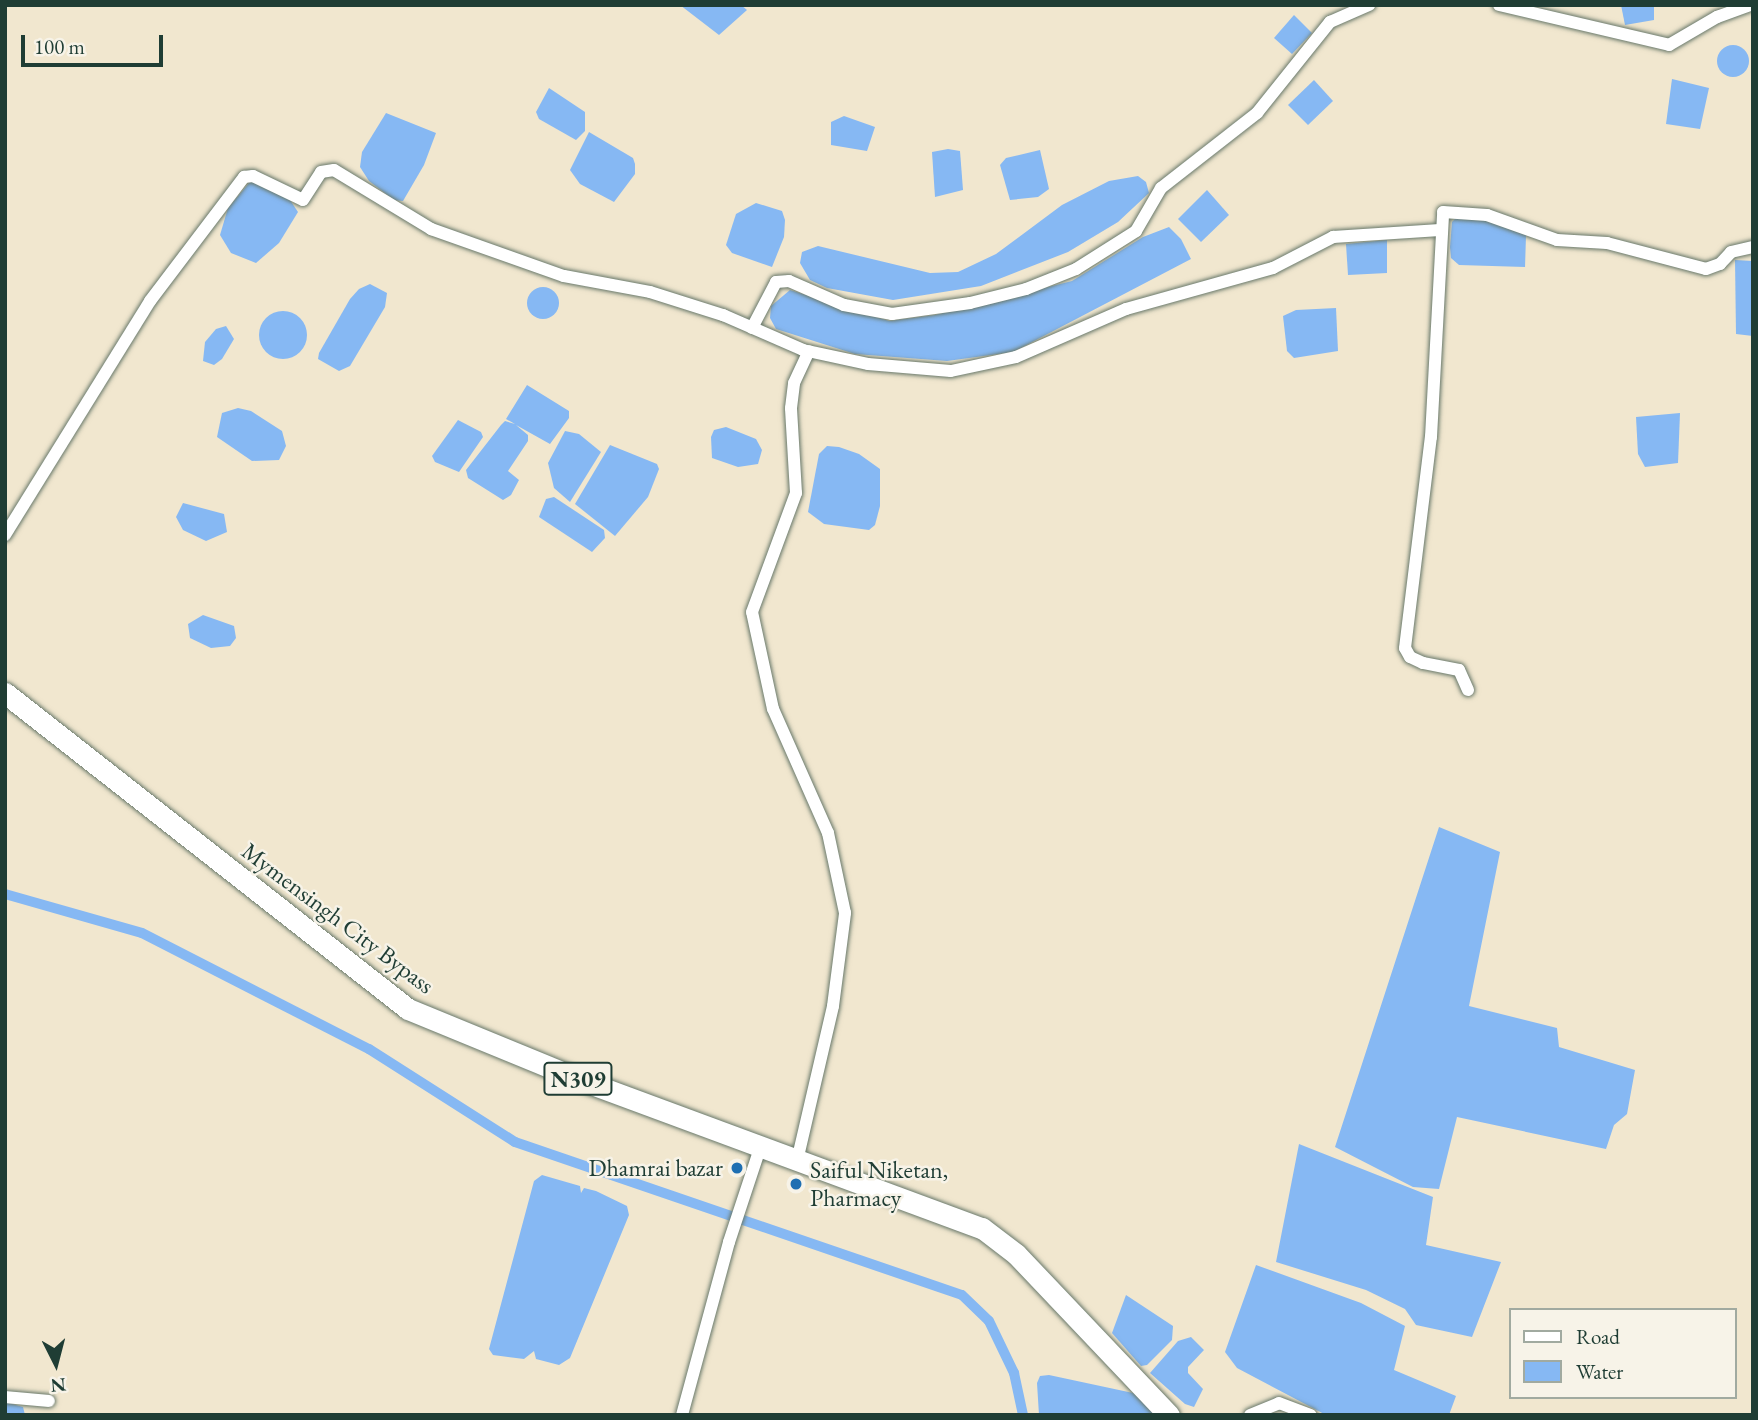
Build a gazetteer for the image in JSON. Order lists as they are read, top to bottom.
{
  "streets": {
    "highway": ["Mymensingh City Bypass", "N309"]
  },
  "places": ["Dhamrai bazar", "Saiful Niketan, Pharmacy"],
  "legend": ["Road", "Water"],
  "scale_bar": "100 m",
  "north": "bottom"
}
